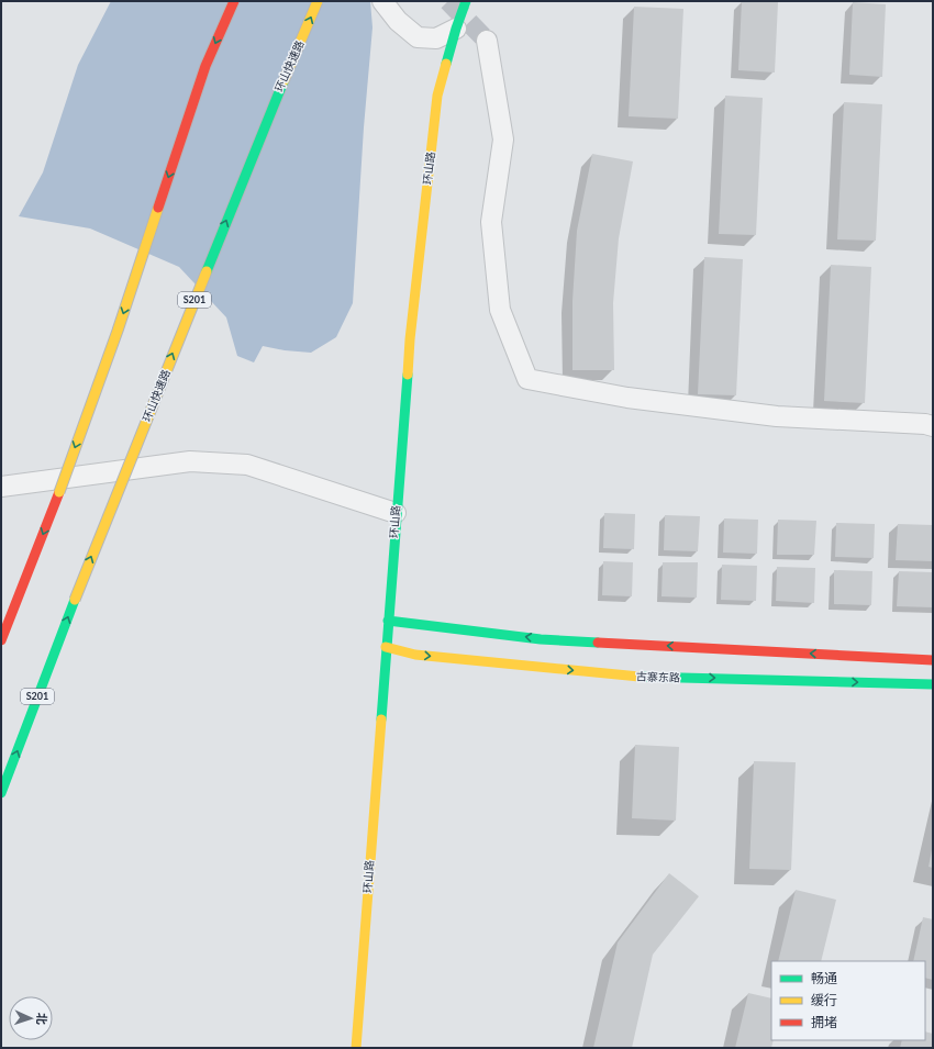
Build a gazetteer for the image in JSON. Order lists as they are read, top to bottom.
{
  "streets": {
    "main road": [
      "环山快速路",
      "环山路",
      "S201",
      "古寨东路"
    ]
  },
  "crossings": [
    ["环山路", "古寨东路"]
  ],
  "legend": ["畅通", "缓行", "拥堵"],
  "north": "right"
}
